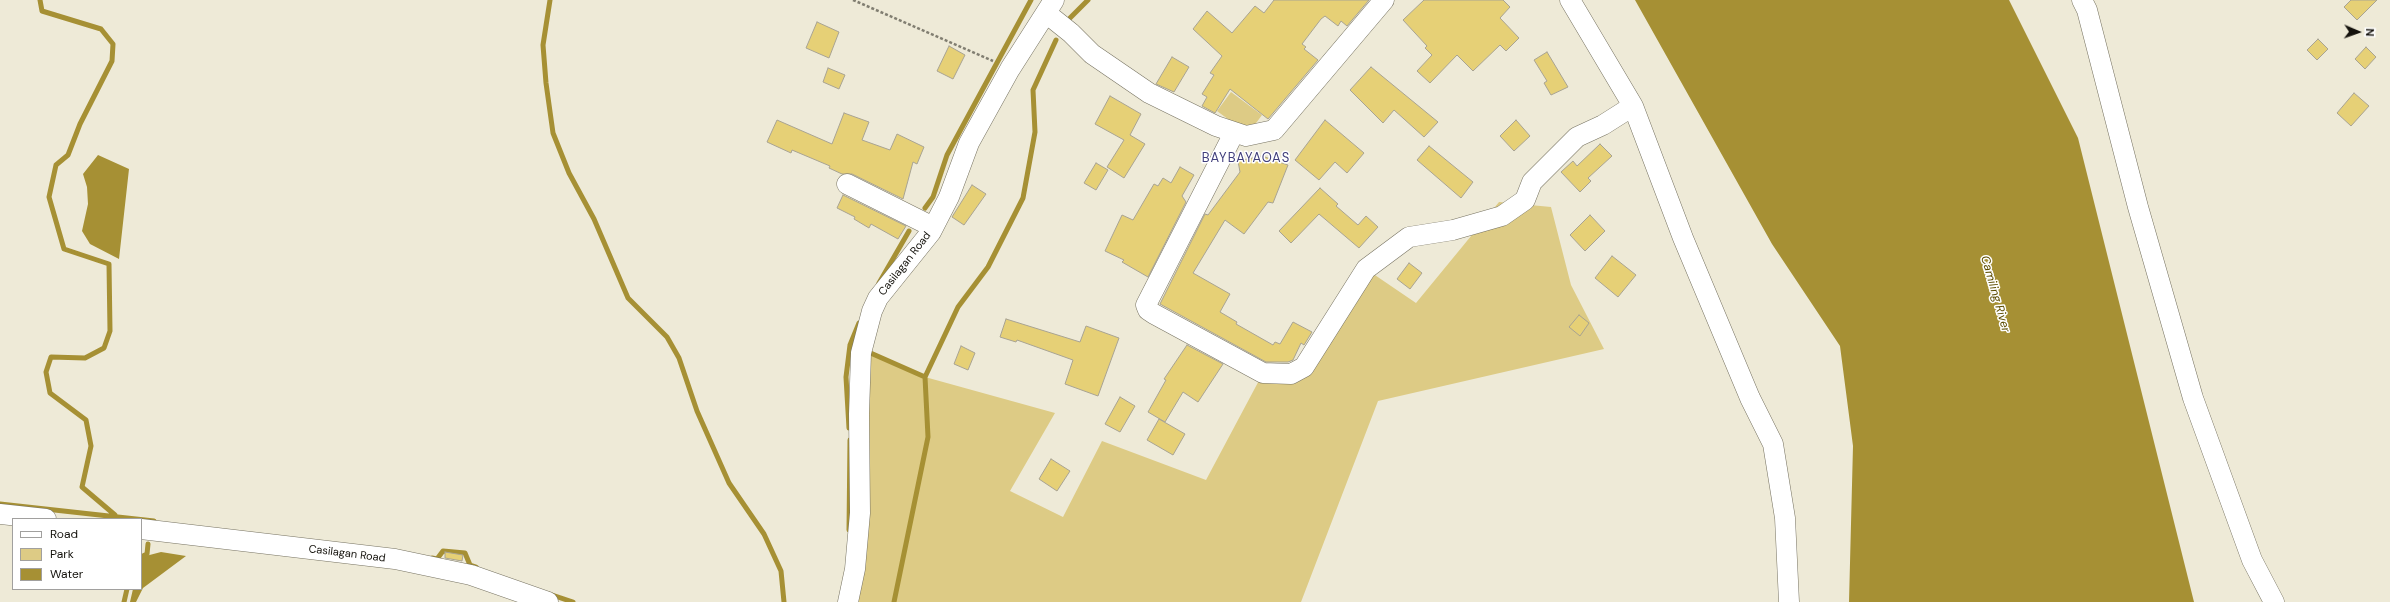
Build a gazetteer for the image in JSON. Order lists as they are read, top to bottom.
{
  "streets": {
    "street": ["Casilagan Road"]
  },
  "districts": ["BAYBAYAOAS"],
  "water": ["Camiling River"],
  "legend": ["Road", "Park", "Water"],
  "north": "right"
}
